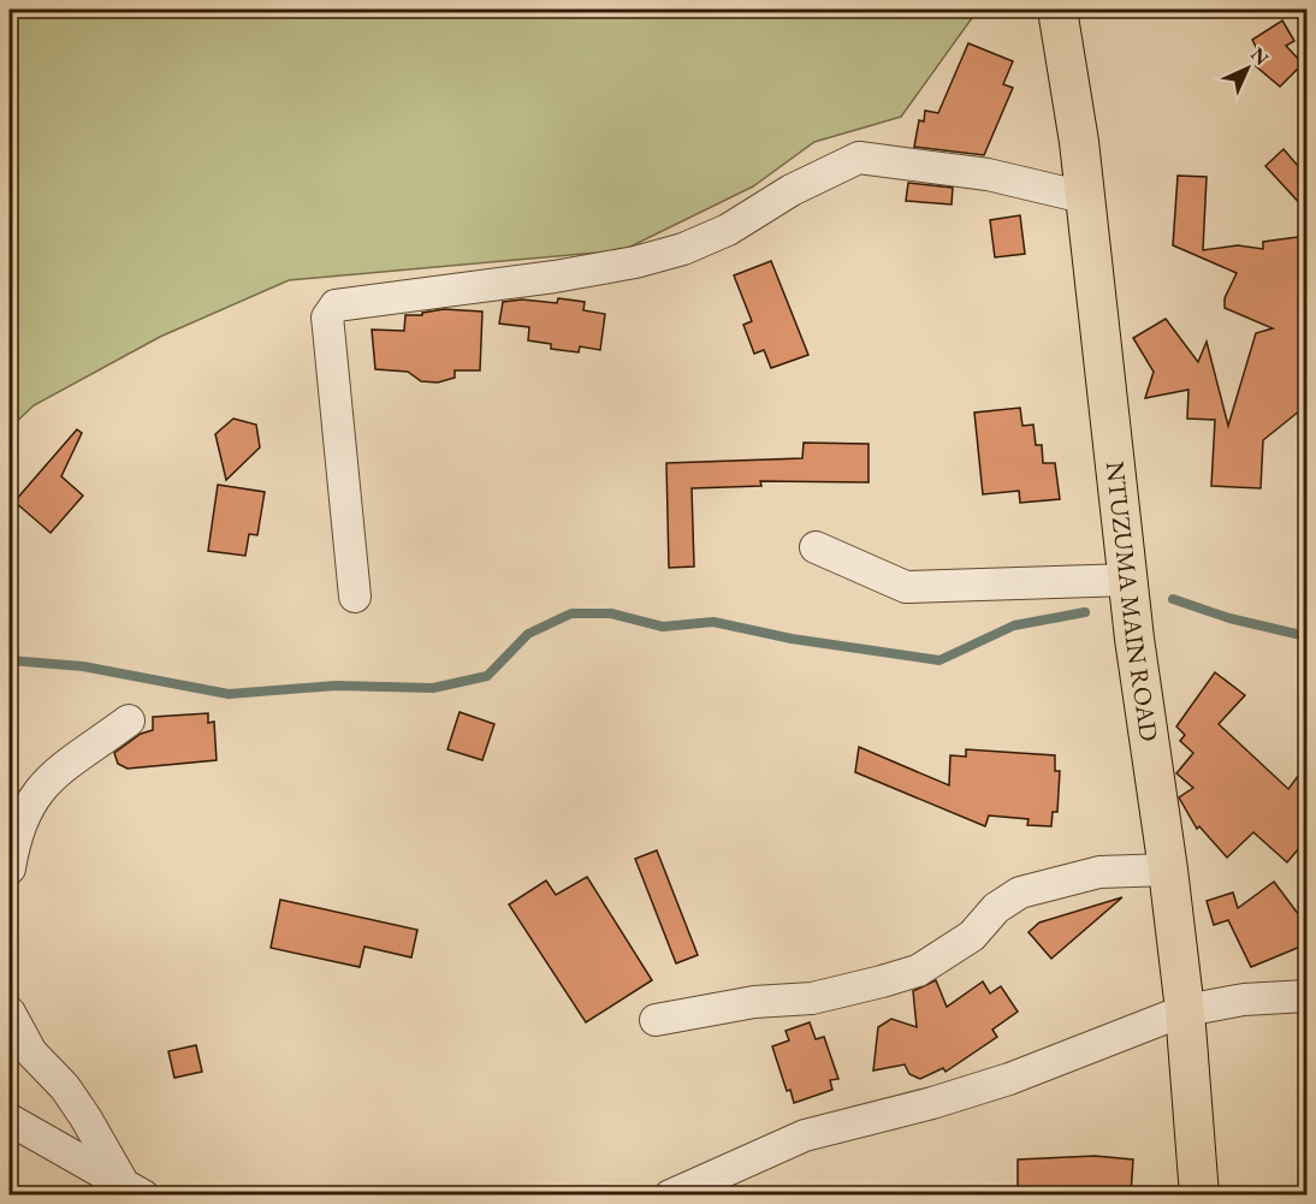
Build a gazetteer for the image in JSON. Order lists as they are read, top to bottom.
{
  "streets": {
    "main road": ["NTUZUMA MAIN ROAD"]
  },
  "north": "top right"
}
